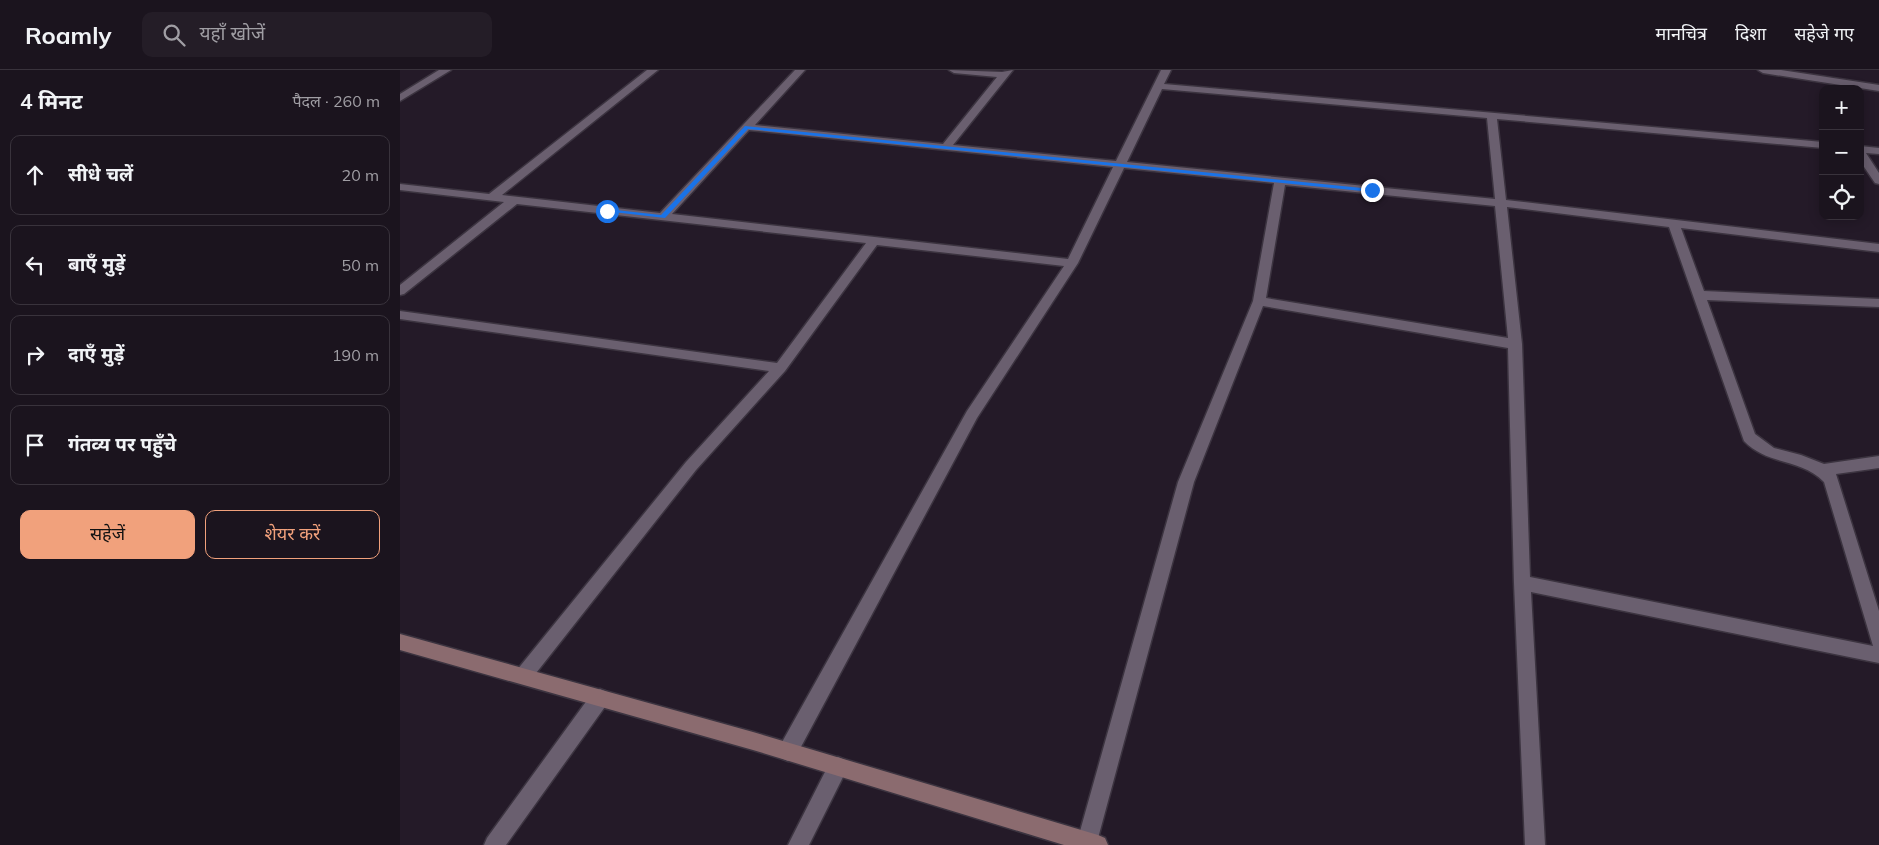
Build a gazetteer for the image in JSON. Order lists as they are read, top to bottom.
{
  "page": {
    "header": "Roamly",
    "search": "यहाँ खोजें",
    "nav": ["मानचित्र", "दिशा", "सहेजे गए"],
    "heading": ["4 मिनट", "पैदल · 260 m"],
    "map_buttons": ["+", "−"],
    "list": [
      ["सीधे चलें", "20 m"],
      ["बाएँ मुड़ें", "50 m"],
      ["दाएँ मुड़ें", "190 m"],
      "गंतव्य पर पहुँचे"
    ],
    "buttons": ["सहेजें", "शेयर करें"]
  }
}
